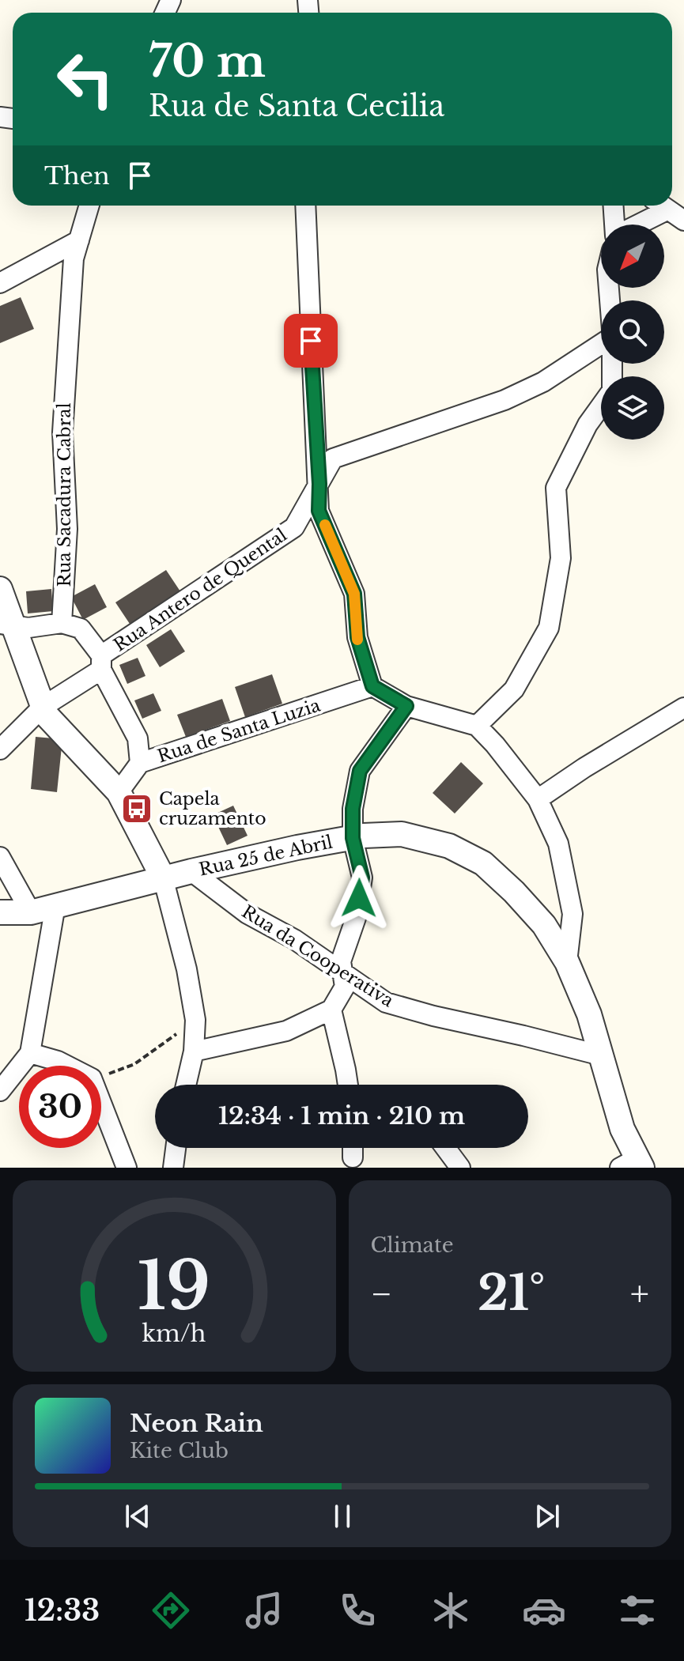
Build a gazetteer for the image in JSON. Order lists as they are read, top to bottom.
{
  "streets": {
    "street": [
      "Rua Sacadura Cabral",
      "Rua Antero de Quental",
      "Rua de Santa Luzia",
      "Rua 25 de Abril",
      "Rua da Cooperativa"
    ]
  },
  "crossings": [
    ["Rua 25 de Abril", "Rua da Cooperativa"]
  ],
  "places": {
    "bus stop": ["Capela cruzamento"]
  },
  "north": "bottom left",
  "page": {
    "turn": ["70 m", "Rua de Santa Cecilia"],
    "then": "Then",
    "limit": "30",
    "trip": "12:34 · 1 min · 210 m",
    "tile": "Climate",
    "heat": ["−", "21°", "+"],
    "song": ["Neon Rain", "Kite Club"],
    "tabs": "12:33",
    "gauge": ["19", "km/h"]
  }
}
